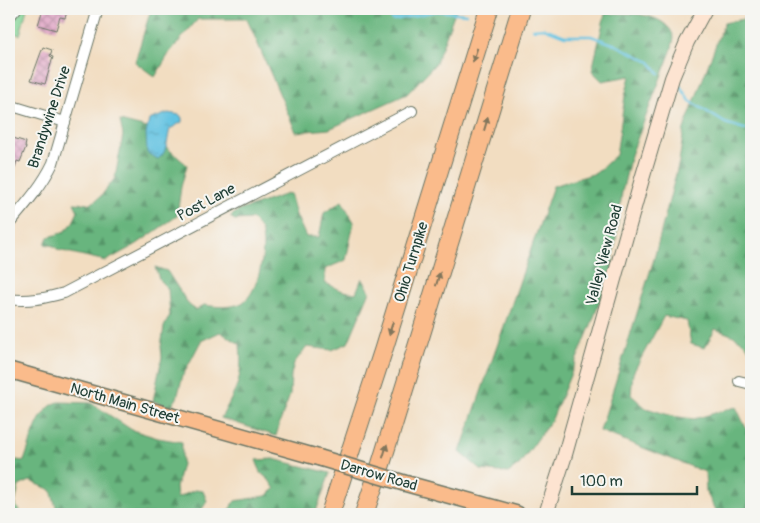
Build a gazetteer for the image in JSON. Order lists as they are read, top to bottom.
{
  "streets": {
    "highway": ["Ohio Turnpike"],
    "main road": ["Valley View Road", "North Main Street", "Darrow Road"],
    "street": ["Brandywine Drive", "Post Lane"]
  },
  "crossings": [
    ["North Main Street", "Darrow Road"]
  ],
  "scale_bar": "100 m"
}
